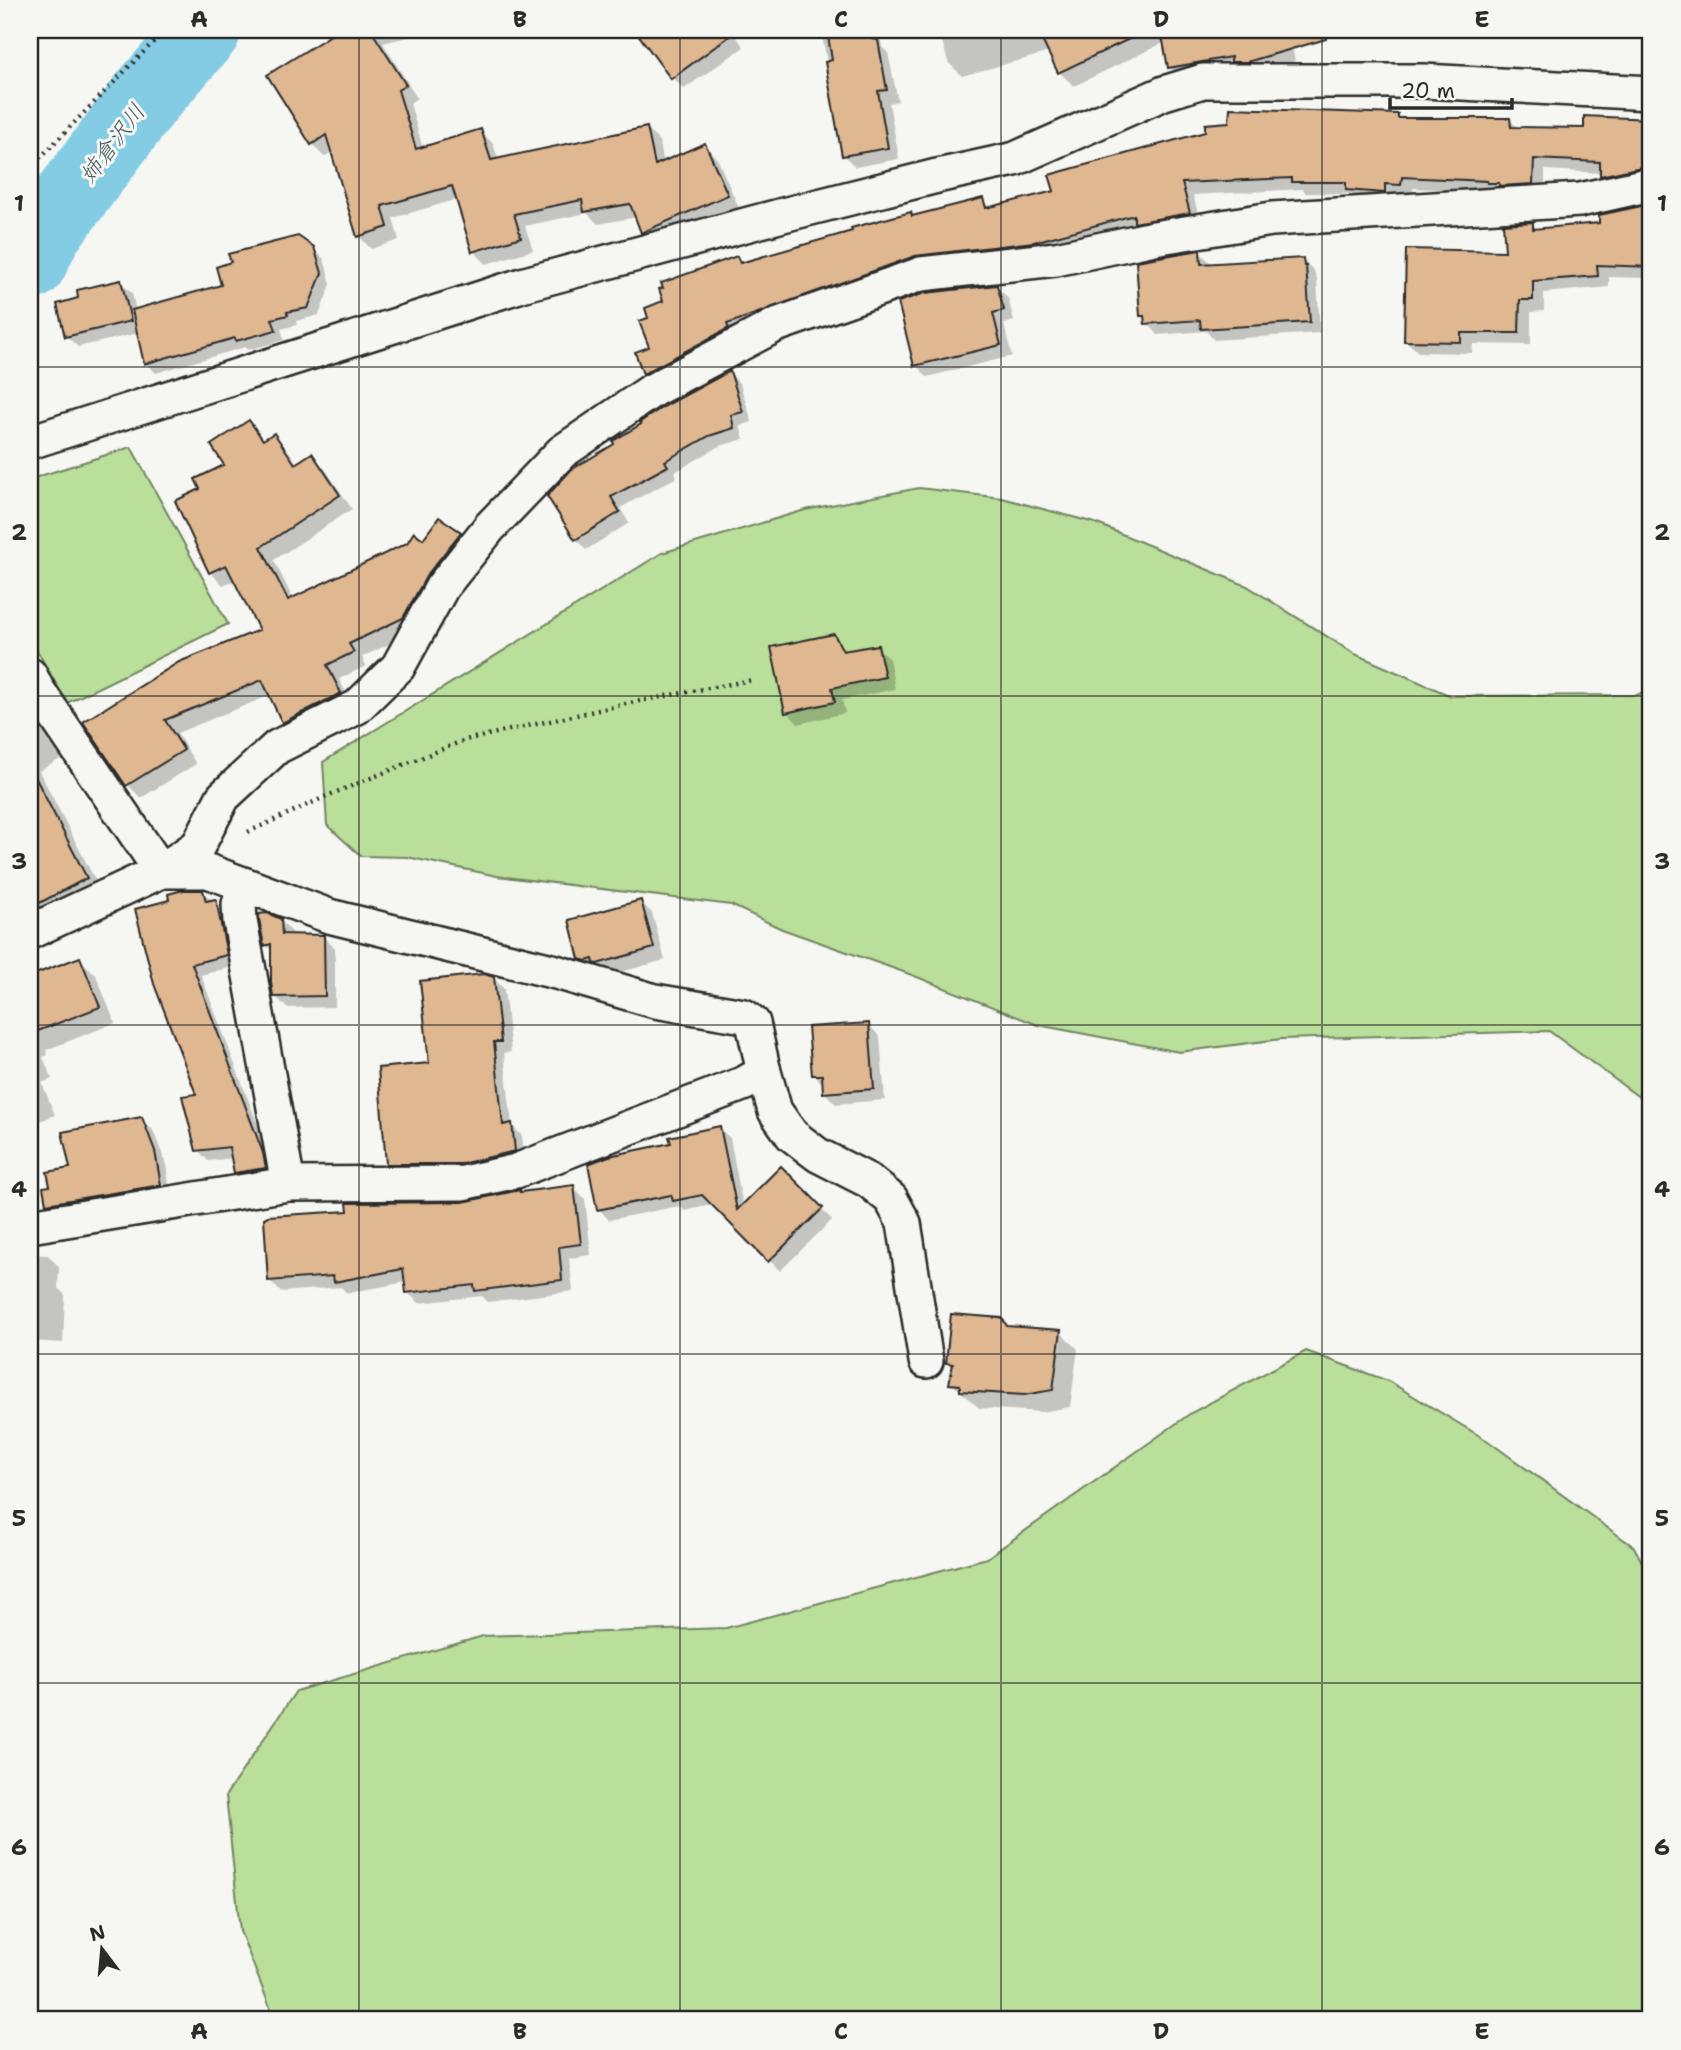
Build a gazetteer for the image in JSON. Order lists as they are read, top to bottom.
{
  "water": ["姉倉沢川"],
  "scale_bar": "20 m",
  "north": "top",
  "grid": {
    "columns": [
      "A",
      "B",
      "C",
      "D",
      "E"
    ],
    "rows": [
      "1",
      "2",
      "3",
      "4",
      "5",
      "6"
    ]
  }
}
